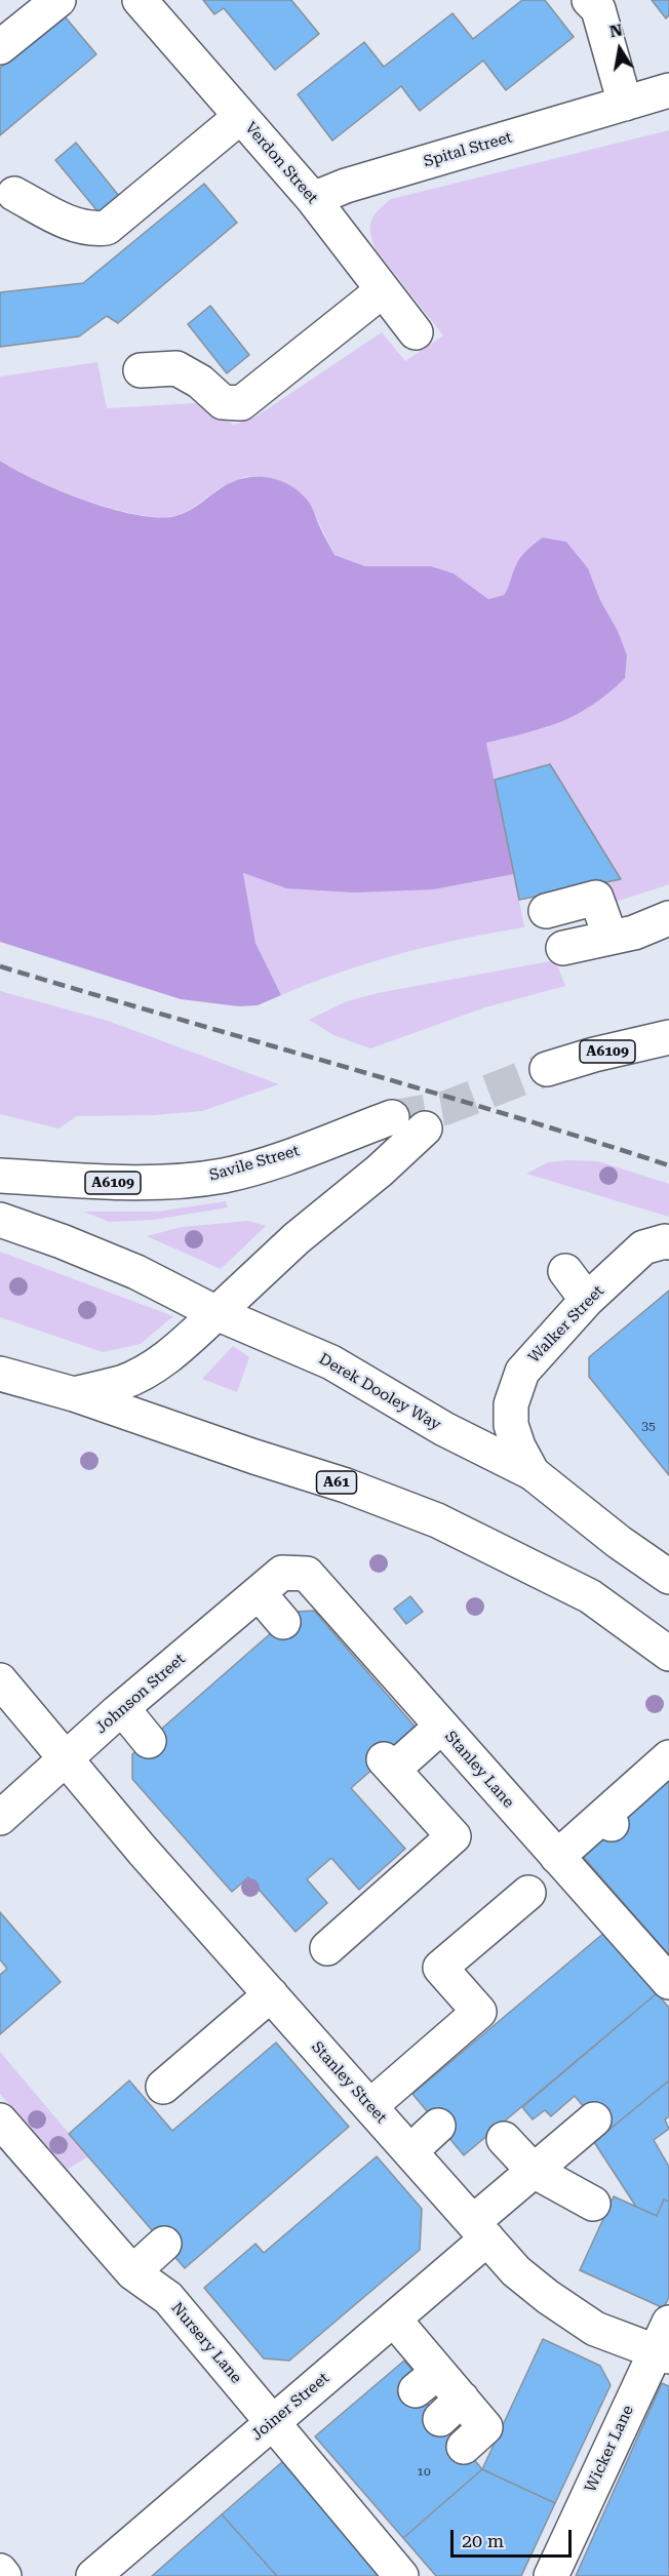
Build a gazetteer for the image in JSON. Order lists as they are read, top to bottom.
{
  "streets": {
    "main road": [
      "Spital Street",
      "Verdon Street",
      "A6109",
      "Savile Street",
      "Walker Street",
      "Derek Dooley Way",
      "A61",
      "Johnson Street",
      "Stanley Lane",
      "Stanley Street",
      "Nursery Lane",
      "Joiner Street",
      "Wicker Lane"
    ]
  },
  "crossings": [
    ["Spital Street", "Verdon Street"],
    ["Walker Street", "Derek Dooley Way"],
    ["Johnson Street", "Stanley Lane"],
    ["Johnson Street", "Stanley Street"],
    ["Stanley Street", "Joiner Street"],
    ["Stanley Street", "Wicker Lane"],
    ["Nursery Lane", "Joiner Street"]
  ],
  "house_numbers": ["35", "10"],
  "scale_bar": "20 m",
  "north": "top"
}
